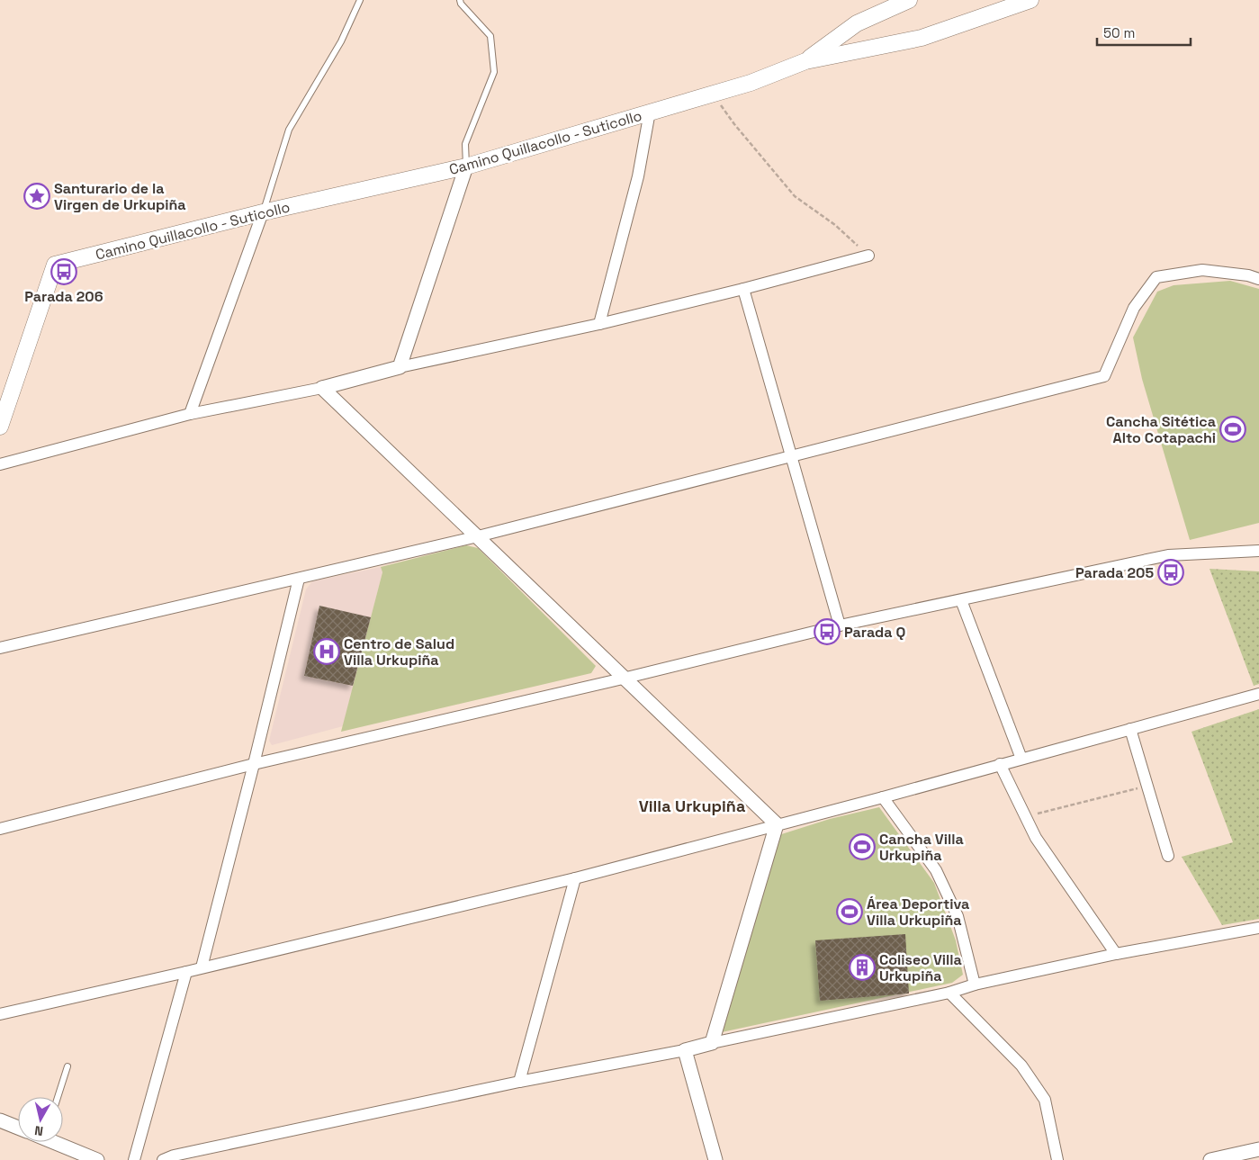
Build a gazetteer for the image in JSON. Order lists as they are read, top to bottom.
{
  "streets": {
    "main road": ["Camino Quillacollo - Suticollo"]
  },
  "districts": ["Villa Urkupiña"],
  "places": {
    "place": ["Santurario de la Virgen de Urkupiña"],
    "bus stop": ["Parada 206", "Parada 205", "Parada Q"],
    "sports": ["Cancha Sitética Alto Cotapachi", "Cancha Villa Urkupiña", "Área Deportiva Villa Urkupiña"],
    "hospital": ["Centro de Salud Villa Urkupiña"],
    "building": ["Coliseo Villa Urkupiña"]
  },
  "scale_bar": "50 m",
  "north": "bottom"
}
